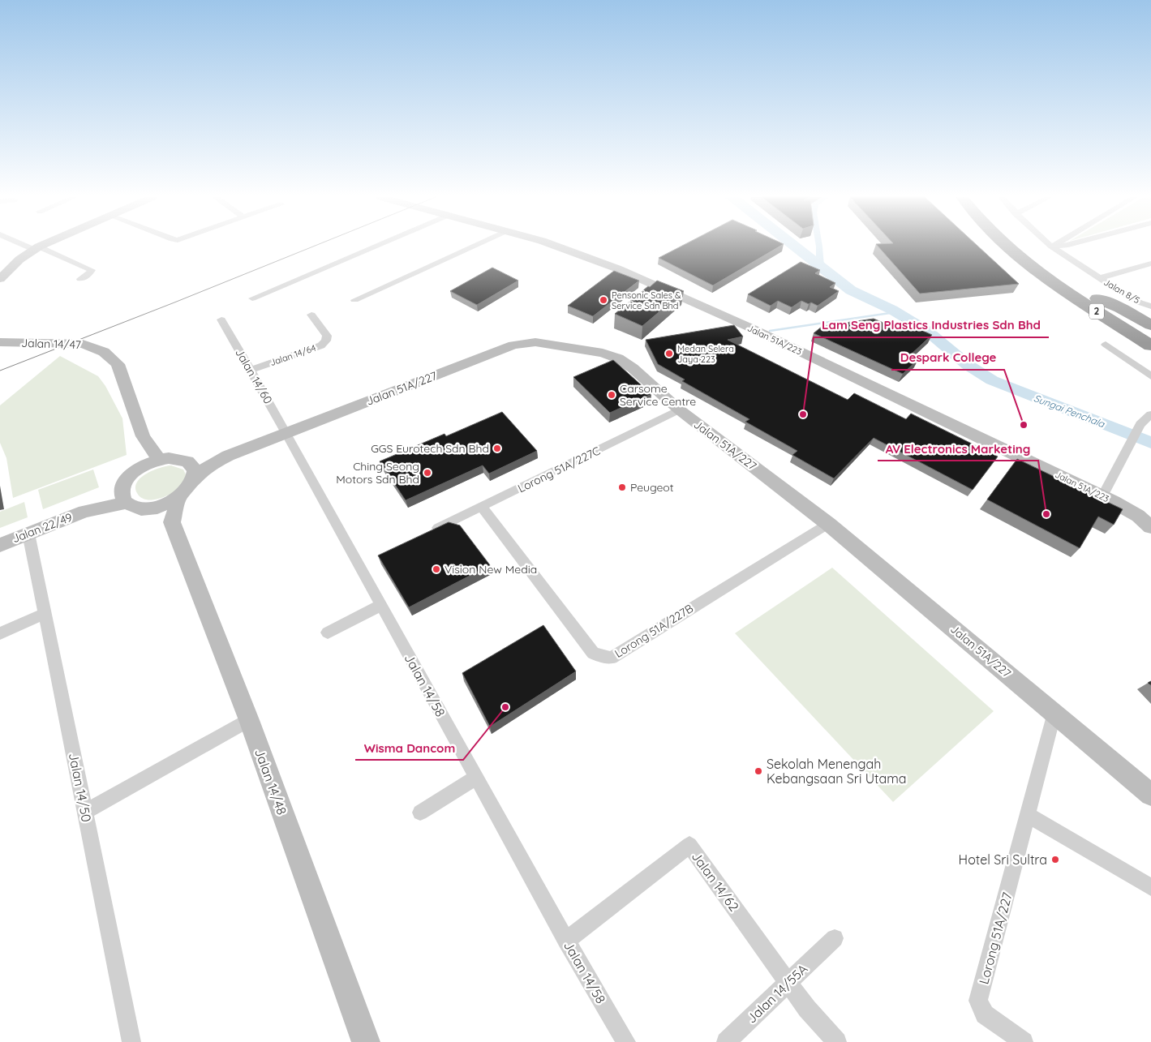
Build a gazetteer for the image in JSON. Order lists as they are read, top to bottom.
{
  "streets": {
    "highway": ["2"],
    "street": [
      "Jalan 8/5",
      "Jalan 51A/223",
      "Jalan 14/47",
      "Jalan 14/64",
      "Jalan 14/60",
      "Jalan 51A/227",
      "Lorong 51A/227C",
      "Jalan 22/49",
      "Lorong 51A/227B",
      "Jalan 14/58",
      "Jalan 14/48",
      "Jalan 14/50",
      "Jalan 14/62",
      "Lorong 51A/227",
      "Jalan 14/55A"
    ]
  },
  "crossings": [
    ["Jalan 14/47", "Jalan 51A/227"],
    ["Jalan 14/47", "Jalan 22/49"],
    ["Jalan 14/64", "Jalan 14/60"],
    ["Jalan 14/60", "Jalan 51A/227"],
    ["Jalan 14/60", "Jalan 14/58"],
    ["Jalan 51A/227", "Lorong 51A/227C"],
    ["Jalan 51A/227", "Jalan 22/49"],
    ["Jalan 51A/227", "Lorong 51A/227B"],
    ["Jalan 51A/227", "Jalan 14/58"],
    ["Jalan 51A/227", "Lorong 51A/227"],
    ["Lorong 51A/227C", "Lorong 51A/227B"],
    ["Jalan 22/49", "Jalan 14/50"],
    ["Jalan 14/58", "Jalan 14/62"],
    ["Jalan 14/62", "Jalan 14/55A"]
  ],
  "water": ["Sungai Penchala"],
  "places": [
    "Pensonic Sales & Service Sdn Bhd",
    "Medan Selera Jaya 223",
    "Carsome Service Centre",
    "Lam Seng Plastics Industries Sdn Bhd",
    "Despark College",
    "GGS Eurotech Sdn Bhd",
    "Ching Seong Motors Sdn Bhd",
    "Peugeot",
    "AV Electronics Marketing",
    "Vision New Media",
    "Wisma Dancom",
    "Sekolah Menengah Kebangsaan Sri Utama",
    "Hotel Sri Sultra"
  ]
}
